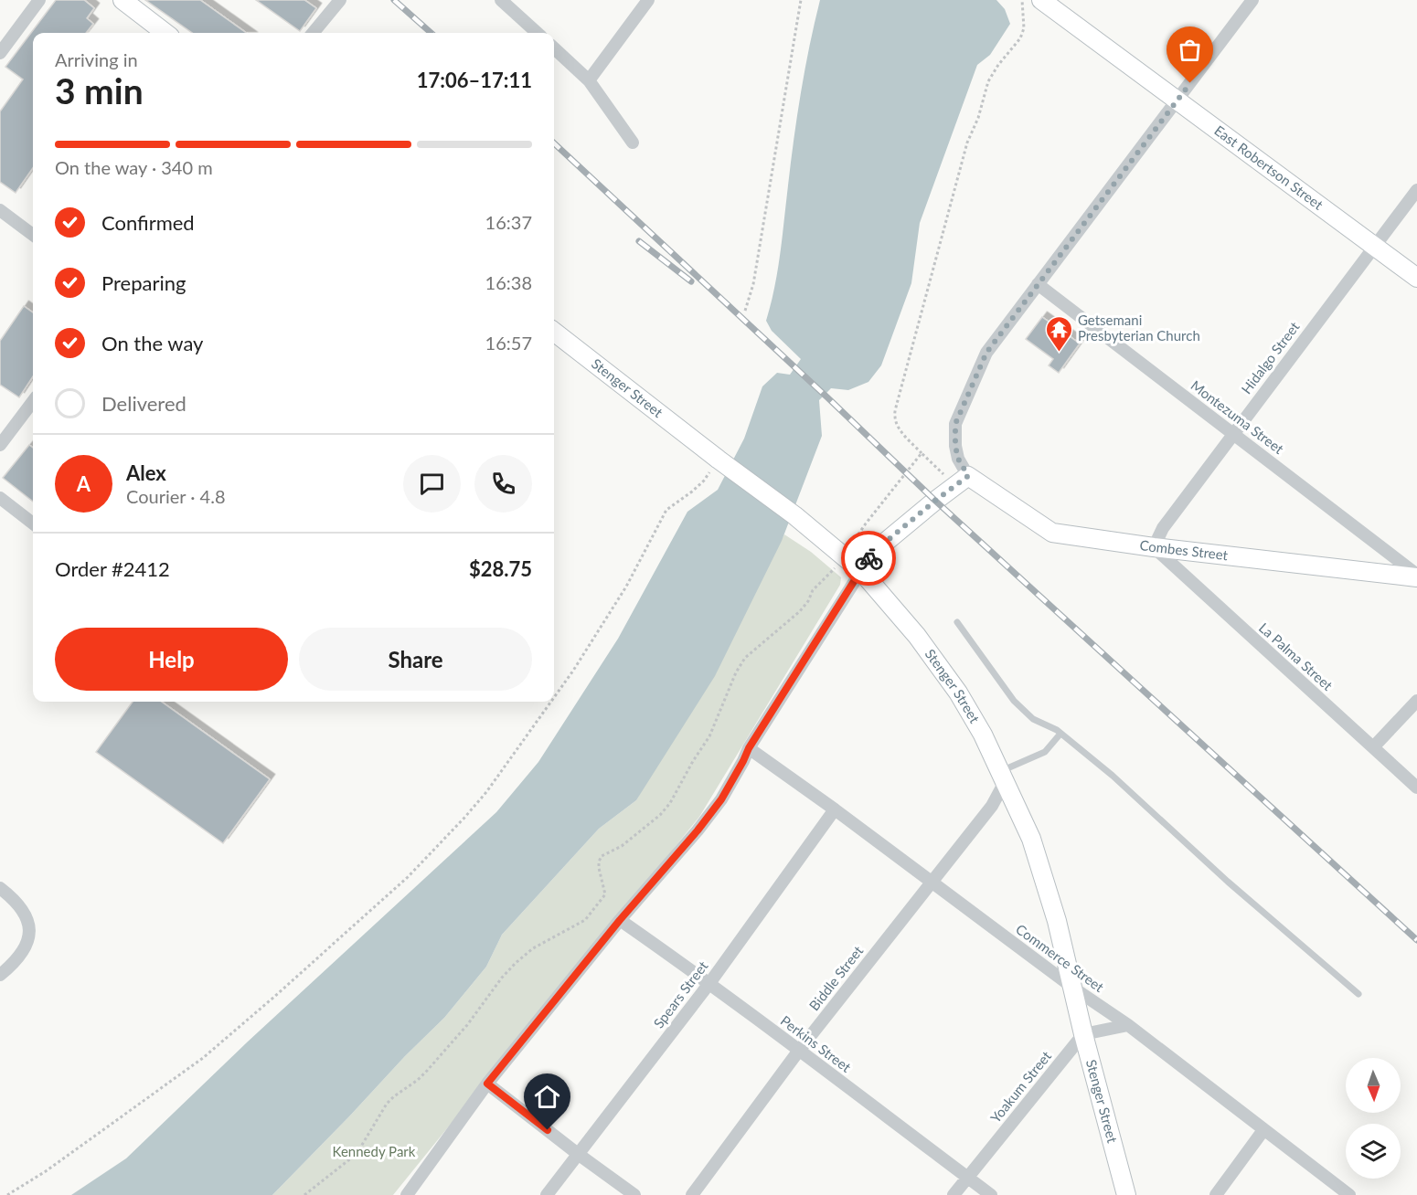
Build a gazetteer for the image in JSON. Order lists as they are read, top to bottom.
{
  "streets": {
    "street": [
      "East Robertson Street",
      "Hidalgo Street",
      "Stenger Street",
      "Montezuma Street",
      "Combes Street",
      "La Palma Street",
      "Commerce Street",
      "Biddle Street",
      "Spears Street",
      "Perkins Street",
      "Yoakum Street"
    ]
  },
  "crossings": [
    ["East Robertson Street", "Hidalgo Street"],
    ["Hidalgo Street", "Montezuma Street"],
    ["Hidalgo Street", "Combes Street"],
    ["Hidalgo Street", "La Palma Street"],
    ["Stenger Street", "Commerce Street"],
    ["Stenger Street", "Biddle Street"],
    ["Stenger Street", "Yoakum Street"],
    ["Montezuma Street", "Combes Street"],
    ["Combes Street", "La Palma Street"],
    ["Commerce Street", "Biddle Street"],
    ["Commerce Street", "Spears Street"],
    ["Biddle Street", "Perkins Street"],
    ["Spears Street", "Perkins Street"],
    ["Perkins Street", "Yoakum Street"]
  ],
  "parks": ["Kennedy Park"],
  "places": {
    "temple": ["Getsemani Presbyterian Church"]
  },
  "north": "bottom",
  "page": {
    "heading": ["3 min", "Arriving in", "17:06–17:11"],
    "panel": [
      "Alex",
      "Courier · 4.8",
      "Order #2412",
      "$28.75"
    ],
    "bar": "On the way · 340 m",
    "list": [
      ["Confirmed", "16:37"],
      ["Preparing", "16:38"],
      ["On the way", "16:57"],
      "Delivered"
    ],
    "round": "A",
    "buttons": ["Help", "Share"]
  }
}
